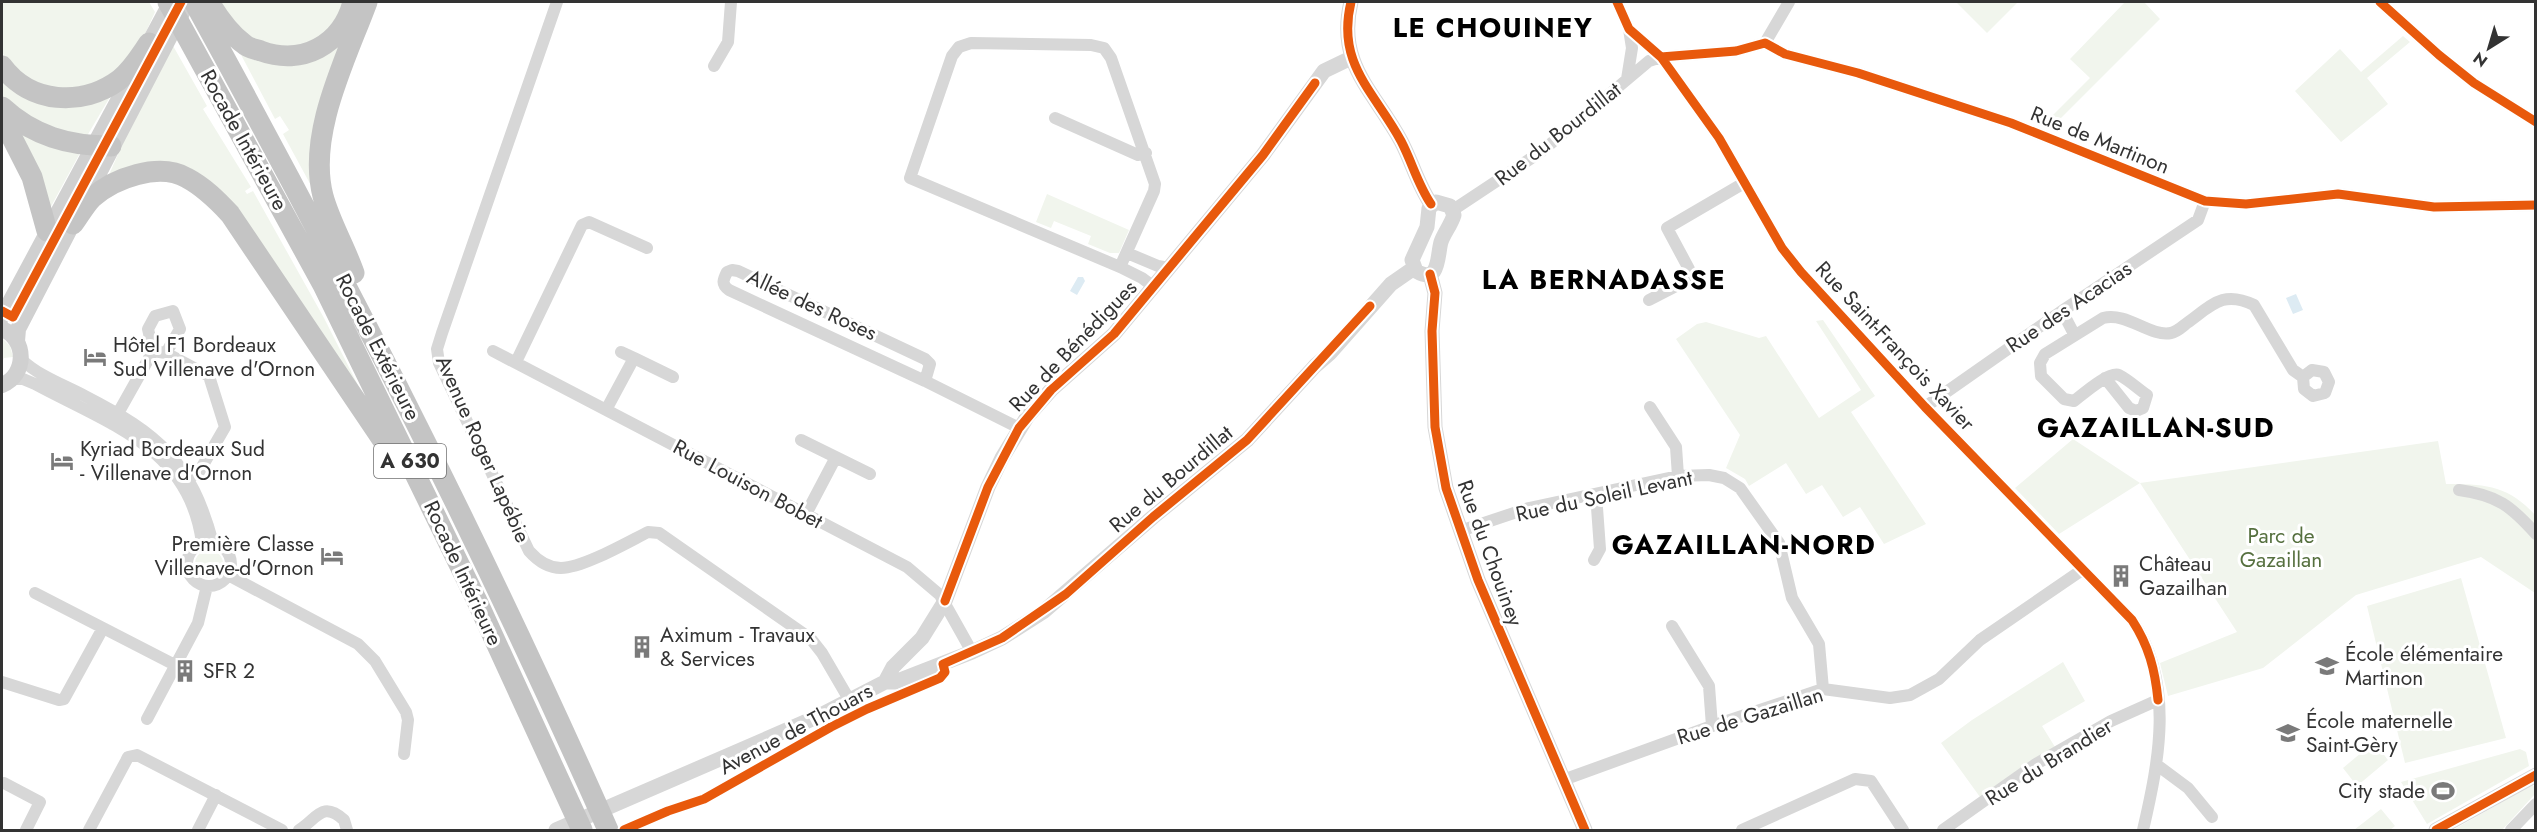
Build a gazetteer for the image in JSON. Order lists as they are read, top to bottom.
{
  "streets": {
    "highway": ["Rocade Intérieure", "Rocade Extérieure", "A 630"],
    "street": [
      "Rue du Bourdillat",
      "Rue de Martinon",
      "Allée des Roses",
      "Rue des Acacias",
      "Rue de Bénédigues",
      "Rue Saint-François Xavier",
      "Avenue Roger Lapébie",
      "Rue Louison Bobet",
      "Rue du Soleil Levant",
      "Rue du Chouiney",
      "Rue de Gazaillan",
      "Avenue de Thouars",
      "Rue du Brandier"
    ]
  },
  "crossings": [
    ["Rue du Bourdillat", "Rue Saint-François Xavier"],
    ["Rue du Bourdillat", "Rue Louison Bobet"],
    ["Rue du Bourdillat", "Avenue de Thouars"],
    ["Rue de Martinon", "Rue des Acacias"],
    ["Allée des Roses", "Rue de Bénédigues"],
    ["Rue des Acacias", "Rue Saint-François Xavier"],
    ["Rue de Bénédigues", "Rue Louison Bobet"],
    ["Rue de Bénédigues", "Avenue de Thouars"],
    ["Rue Saint-François Xavier", "Rue de Gazaillan"],
    ["Rue Saint-François Xavier", "Rue du Brandier"],
    ["Avenue Roger Lapébie", "Avenue de Thouars"],
    ["Rue Louison Bobet", "Avenue de Thouars"],
    ["Rue du Soleil Levant", "Rue du Chouiney"],
    ["Rue du Soleil Levant", "Rue de Gazaillan"],
    ["Rue du Chouiney", "Rue de Gazaillan"]
  ],
  "districts": [
    "LE CHOUINEY",
    "LA BERNADASSE",
    "GAZAILLAN-SUD",
    "GAZAILLAN-NORD"
  ],
  "parks": ["Parc de Gazaillan"],
  "places": {
    "hotel": ["Hôtel F1 Bordeaux Sud Villenave d'Ornon", "Kyriad Bordeaux Sud - Villenave d'Ornon", "Première Classe Villenave-d'Ornon"],
    "building": ["Château Gazailhan", "Aximum - Travaux & Services", "SFR 2"],
    "school or university": ["École élémentaire Martinon", "École maternelle Saint-Gèry"],
    "sports": ["City stade"]
  },
  "north": "bottom left"
}
